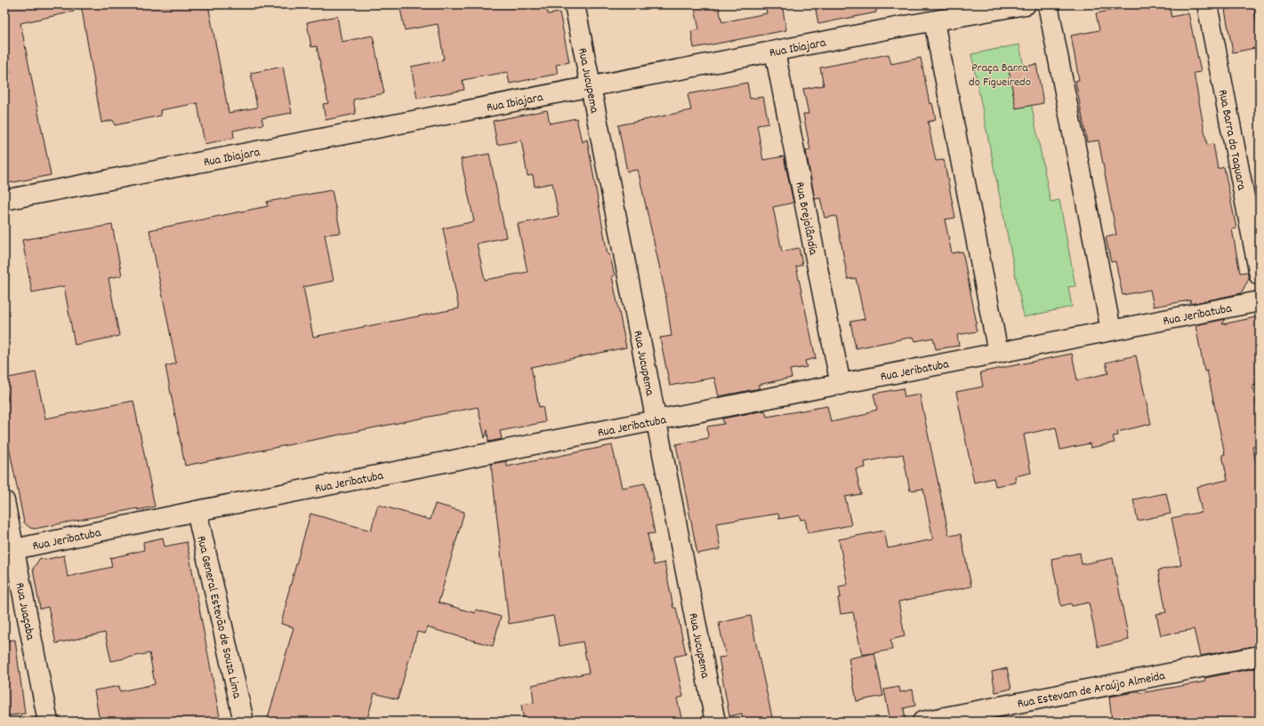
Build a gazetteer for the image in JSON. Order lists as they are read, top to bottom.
{
  "streets": {
    "street": [
      "Rua Ibiajara",
      "Rua Jucupema",
      "Rua Barra do Taquara",
      "Rua Brejolândia",
      "Rua Jeribatuba",
      "Rua Juaçaba",
      "Rua General Estevão de Souza Lima",
      "Rua Estevam de Araújo Almeida"
    ]
  },
  "crossings": [
    ["Rua Ibiajara", "Rua Jucupema"],
    ["Rua Ibiajara", "Rua Brejolândia"],
    ["Rua Jucupema", "Rua Jeribatuba"],
    ["Rua Brejolândia", "Rua Jeribatuba"],
    ["Rua Jeribatuba", "Rua Juaçaba"],
    ["Rua Jeribatuba", "Rua General Estevão de Souza Lima"]
  ],
  "parks": ["Praça Barra do Figueiredo"]
}
